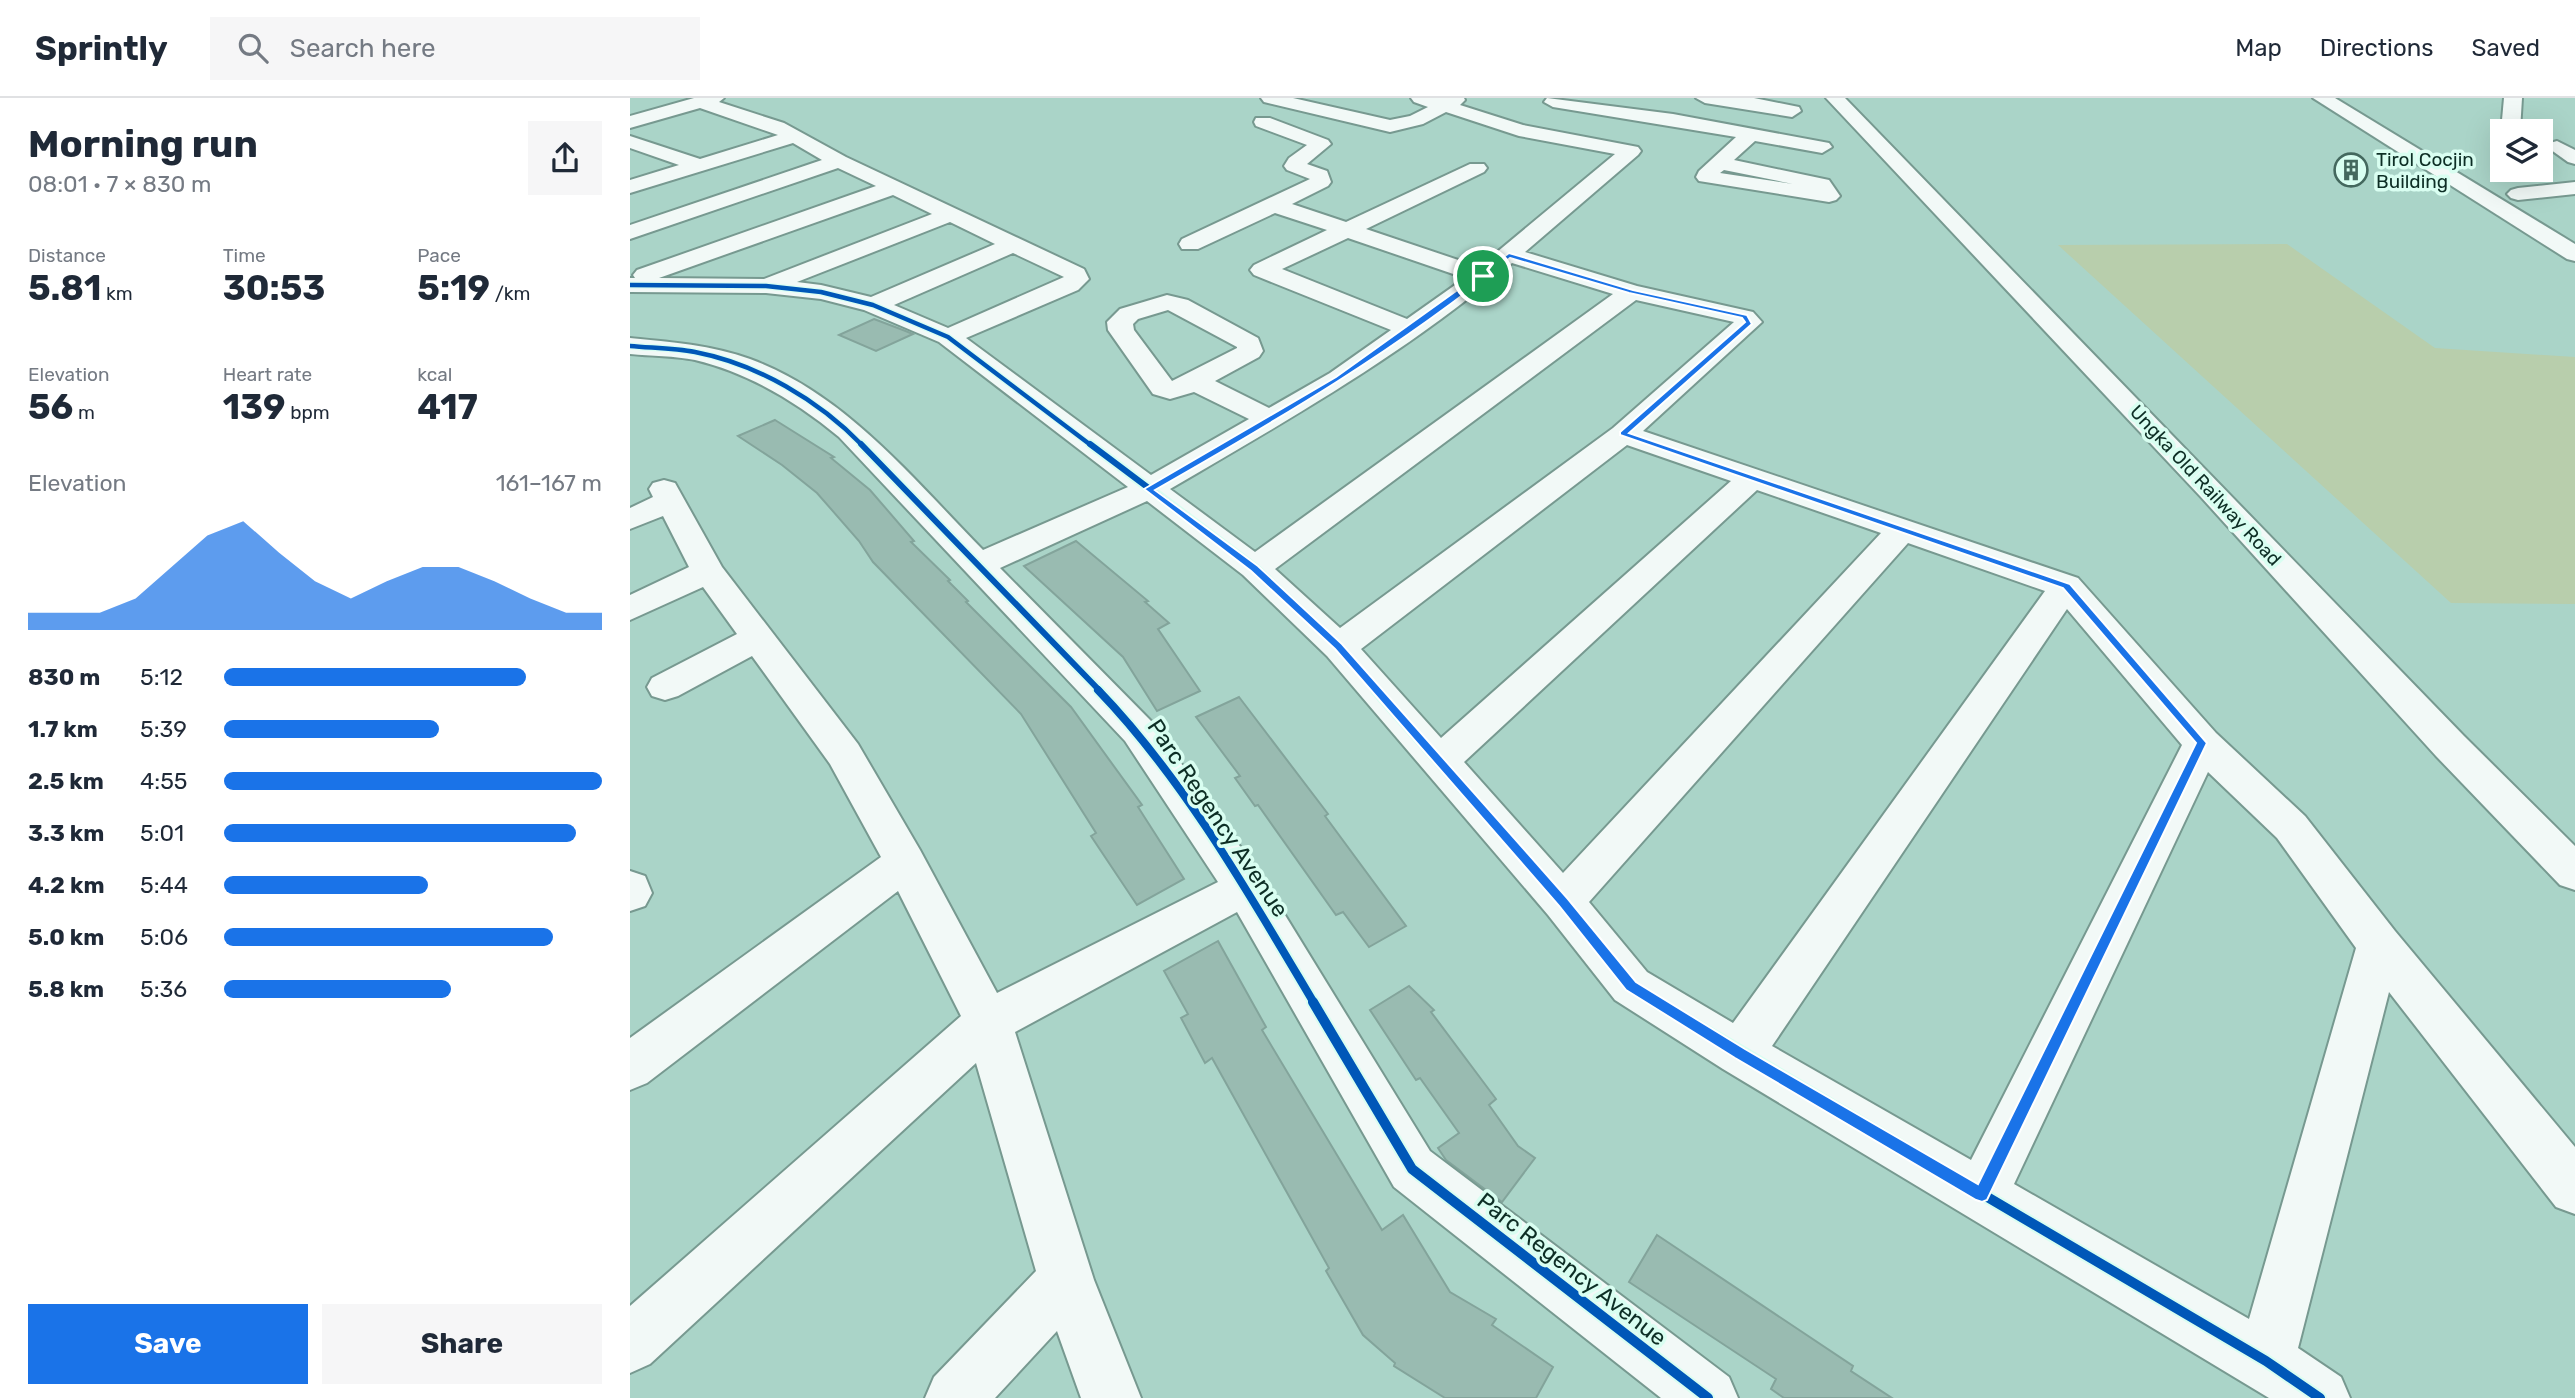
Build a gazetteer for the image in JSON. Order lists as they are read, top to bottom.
{
  "streets": {
    "street": ["Ungka Old Railway Road", "Parc Regency Avenue"]
  },
  "places": {
    "building": ["Tirol Cocjin Building"]
  },
  "page": {
    "header": "Sprintly",
    "search": "Search here",
    "nav": ["Map", "Directions", "Saved"],
    "heading": ["Morning run", "08:01 · 7 × 830 m"],
    "stats": [
      ["Distance", "5.81 km"],
      ["Time", "30:53"],
      ["Pace", "5:19 /km"],
      ["Elevation", "56 m"],
      ["Heart rate", "139 bpm"],
      ["kcal", "417"]
    ],
    "chart": ["Elevation", "161–167 m"],
    "list": [
      {
        "name": "830 m",
        "note": "5:12"
      },
      {
        "name": "1.7 km",
        "note": "5:39"
      },
      {
        "name": "2.5 km",
        "note": "4:55"
      },
      {
        "name": "3.3 km",
        "note": "5:01"
      },
      {
        "name": "4.2 km",
        "note": "5:44"
      },
      {
        "name": "5.0 km",
        "note": "5:06"
      },
      {
        "name": "5.8 km",
        "note": "5:36"
      }
    ],
    "buttons": ["Save", "Share"]
  }
}
